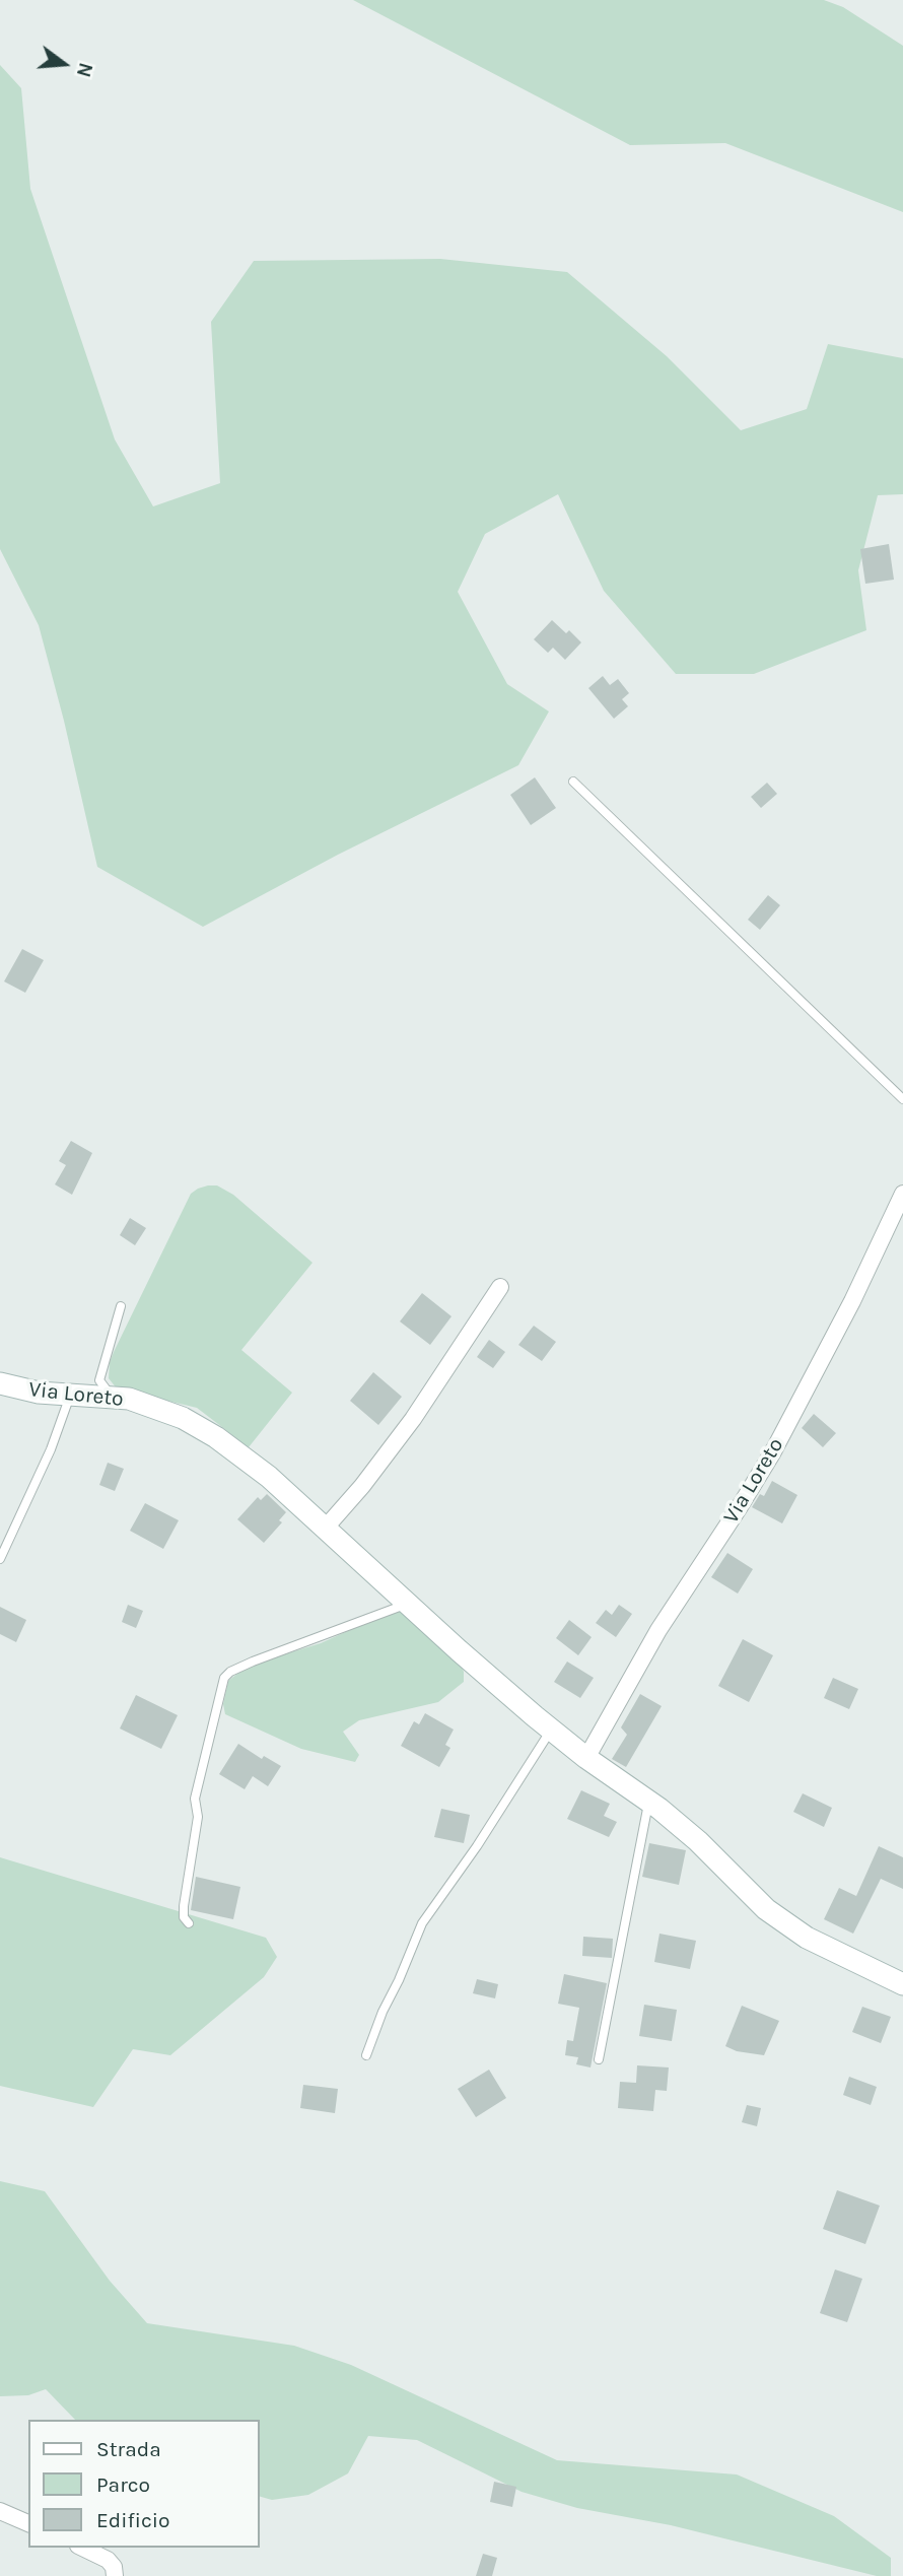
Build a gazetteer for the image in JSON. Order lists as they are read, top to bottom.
{
  "streets": {
    "street": ["Via Loreto"]
  },
  "legend": ["Strada", "Parco", "Edificio"],
  "north": "right"
}
